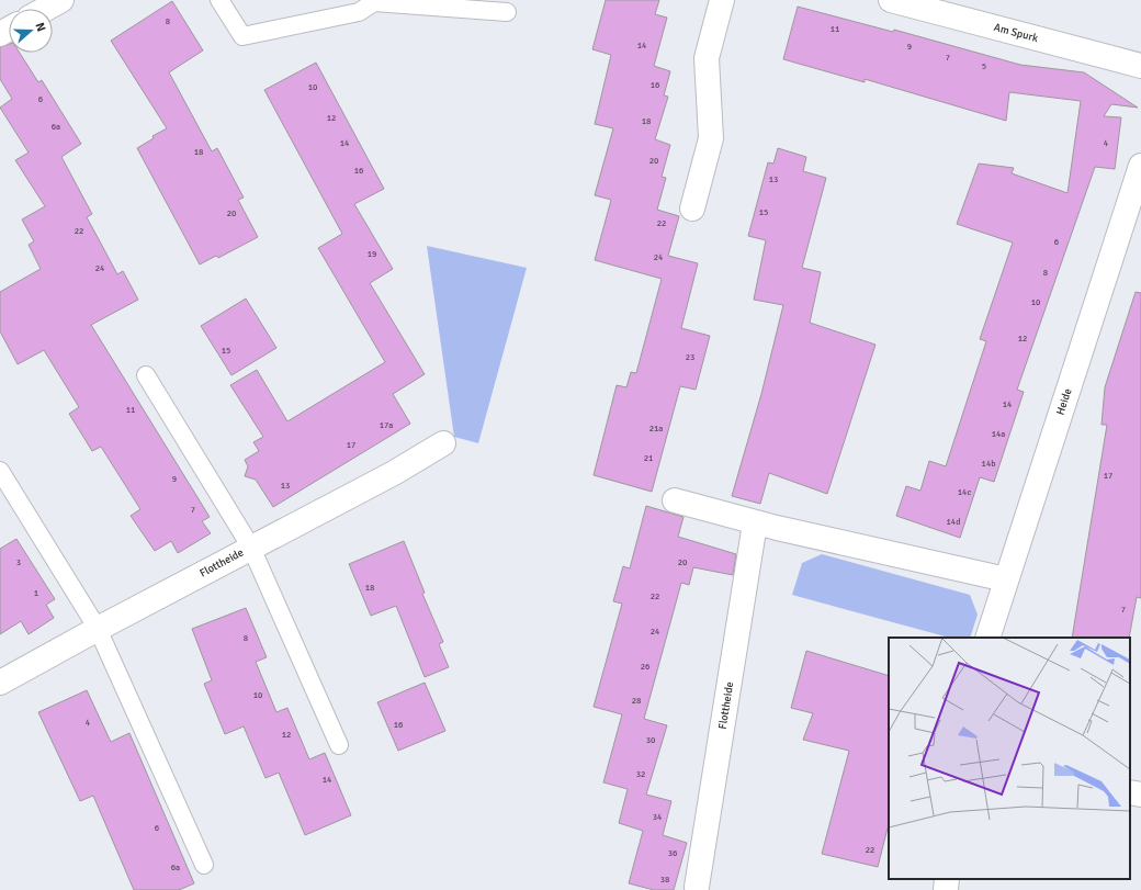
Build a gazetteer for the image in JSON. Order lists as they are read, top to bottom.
{
  "streets": {
    "street": ["Am Spurk", "Heide", "Flottheide"]
  },
  "house_numbers": [
    "8",
    "11",
    "14",
    "9",
    "7",
    "5",
    "16",
    "10",
    "6",
    "12",
    "18",
    "6a",
    "14",
    "4",
    "18",
    "20",
    "16",
    "13",
    "15",
    "20",
    "22",
    "22",
    "6",
    "19",
    "24",
    "24",
    "8",
    "10",
    "12",
    "15",
    "23",
    "14",
    "11",
    "17a",
    "21a",
    "14a",
    "17",
    "21",
    "14b",
    "17",
    "9",
    "13",
    "14c",
    "7",
    "14d",
    "3",
    "20",
    "18",
    "1",
    "22",
    "7",
    "24",
    "8",
    "26",
    "10",
    "28",
    "4",
    "16",
    "12",
    "30",
    "32",
    "14",
    "34",
    "6",
    "22",
    "36",
    "6a",
    "38"
  ],
  "north": "right"
}
